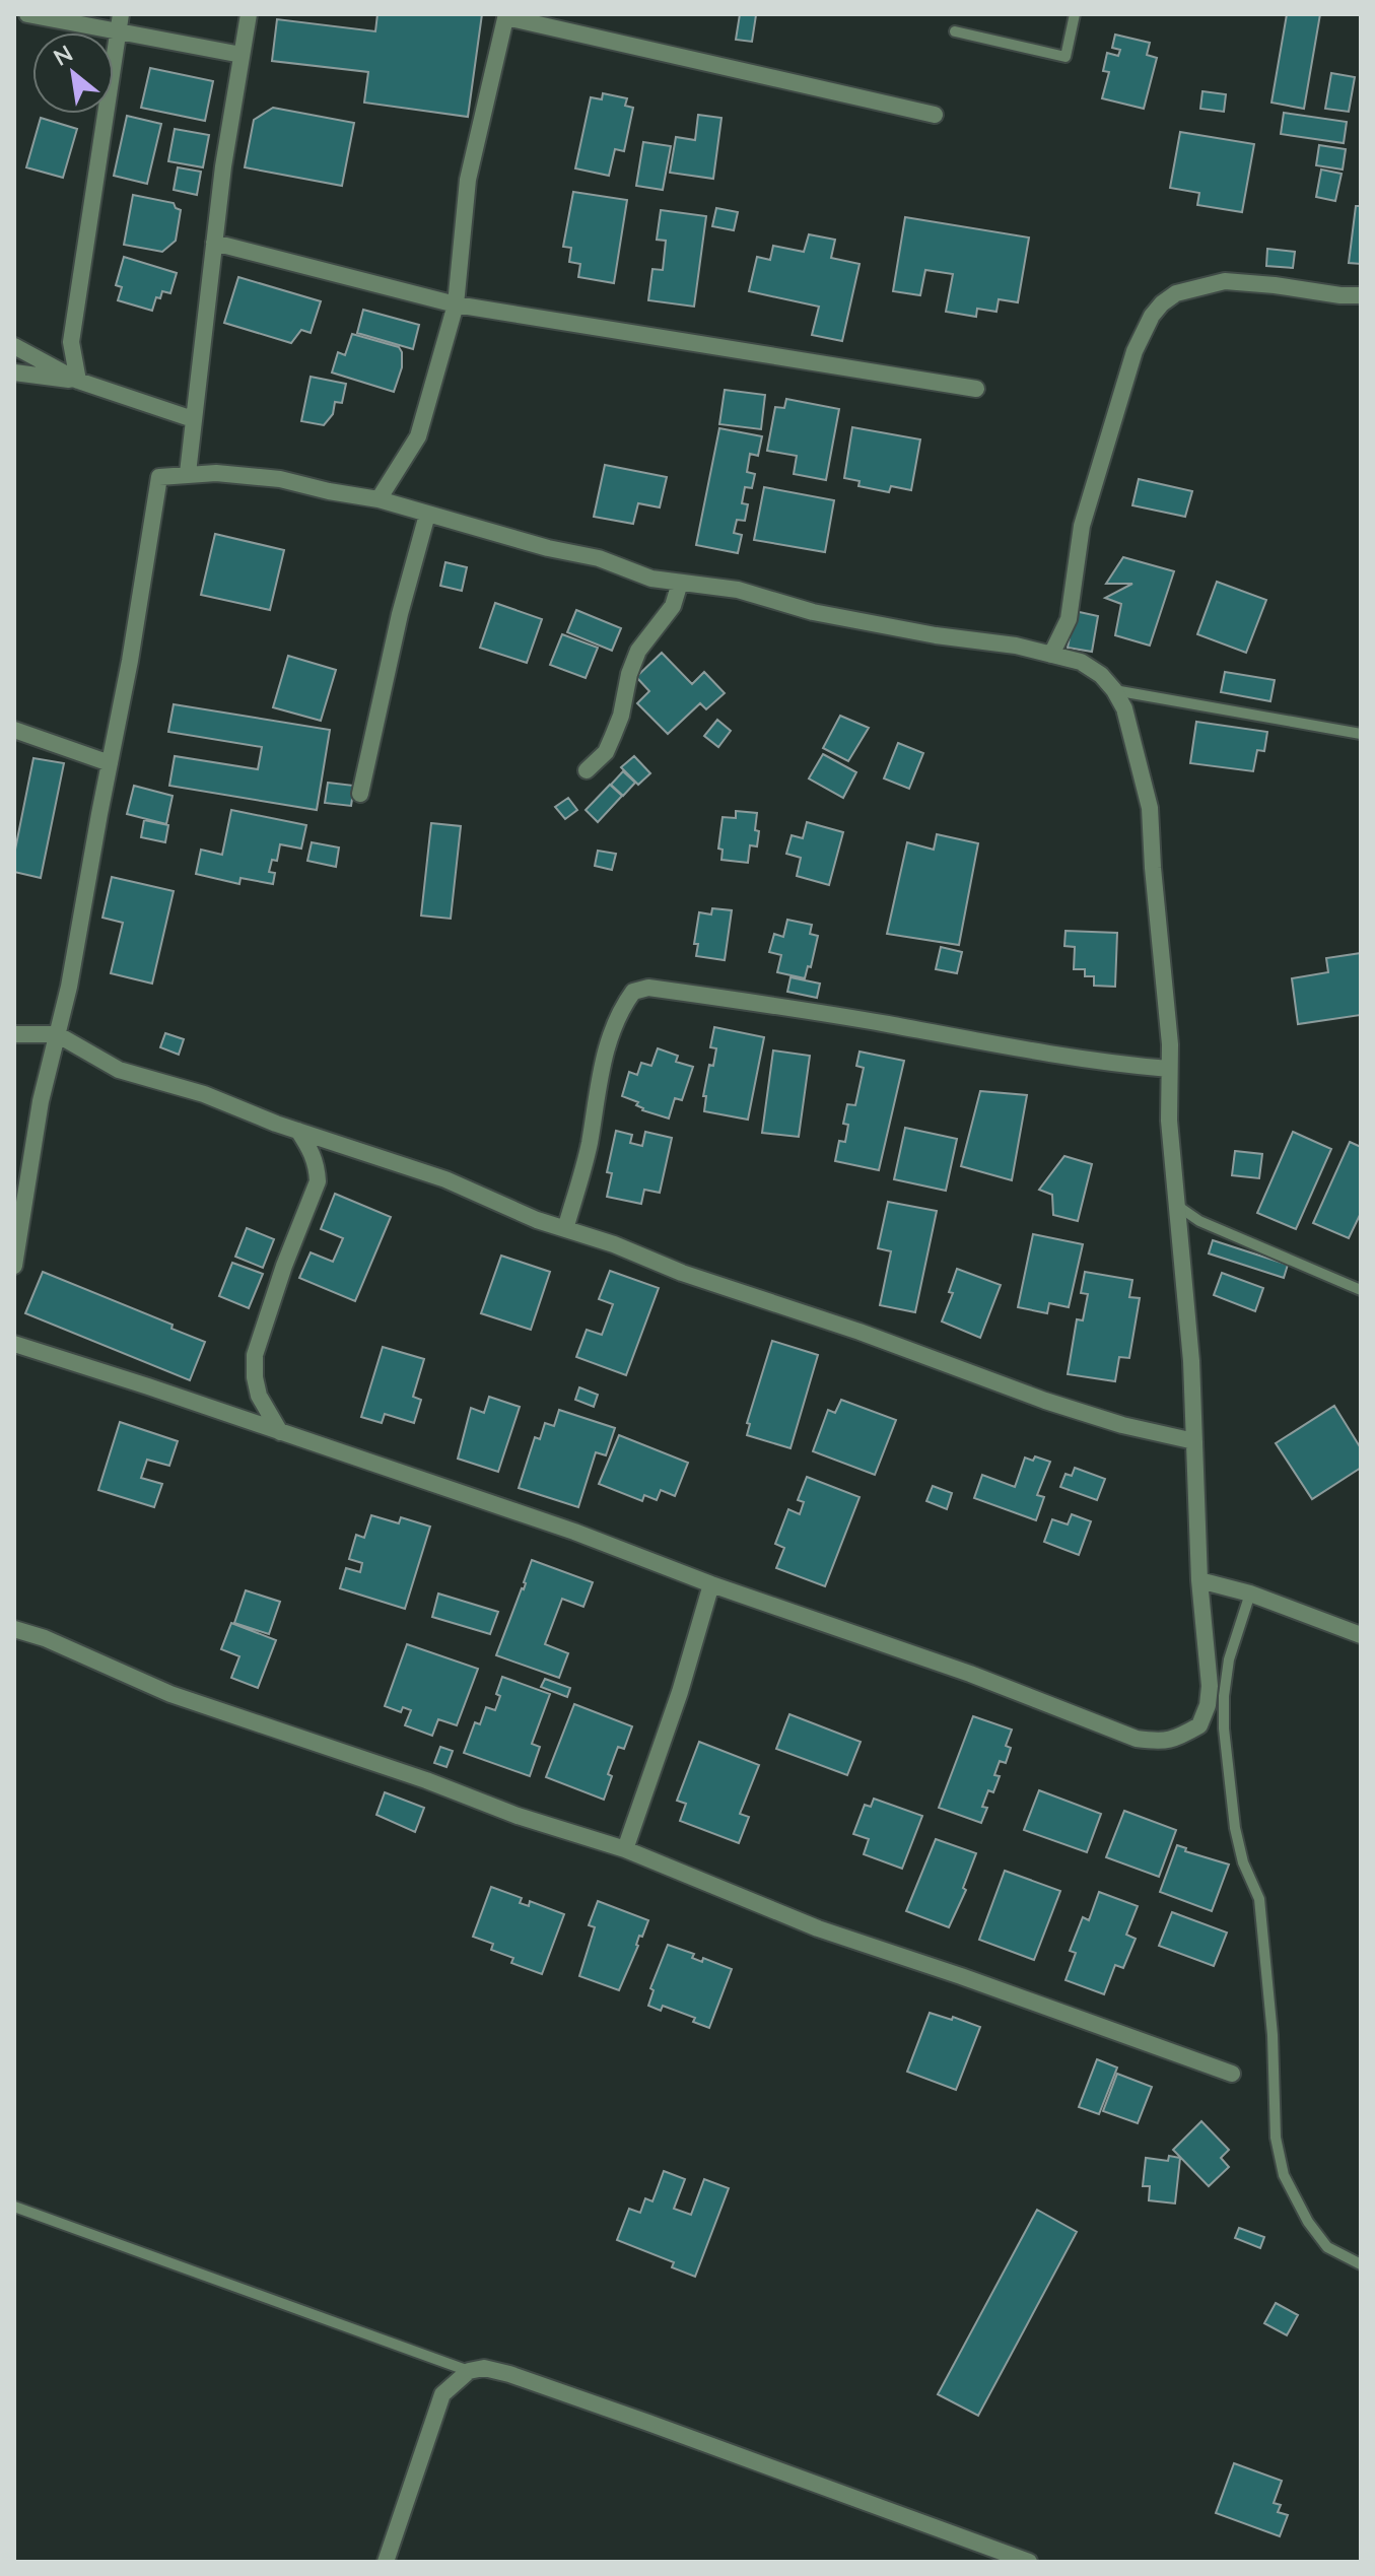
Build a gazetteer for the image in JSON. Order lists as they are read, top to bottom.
{
  "north": "top left"
}
